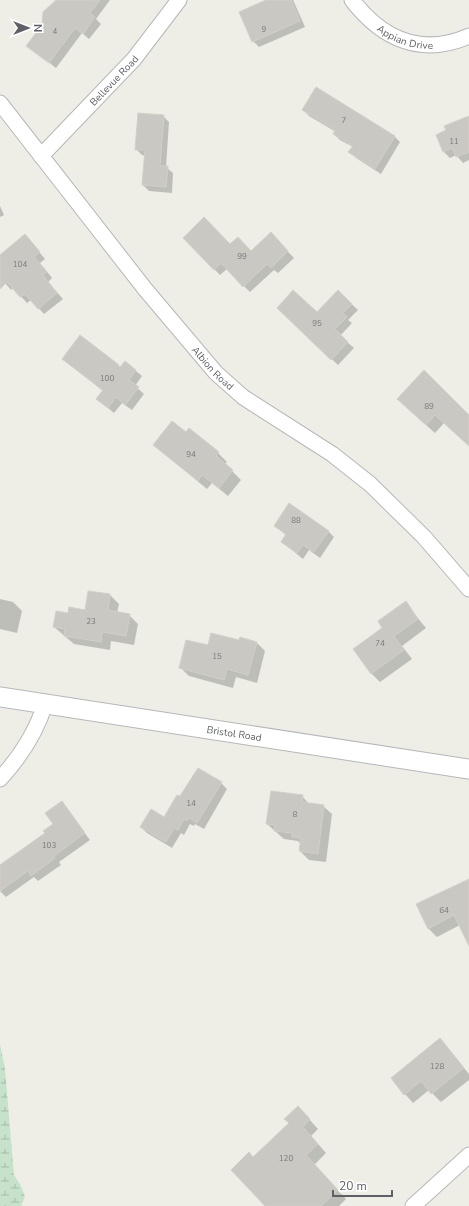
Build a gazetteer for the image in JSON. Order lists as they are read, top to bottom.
{
  "streets": {
    "street": [
      "Appian Drive",
      "Bellevue Road",
      "Albion Road",
      "Bristol Road"
    ]
  },
  "crossings": [
    ["Bellevue Road", "Albion Road"]
  ],
  "house_numbers": [
    "9",
    "4",
    "7",
    "11",
    "99",
    "104",
    "95",
    "100",
    "89",
    "94",
    "88",
    "23",
    "74",
    "15",
    "14",
    "8",
    "103",
    "64",
    "128",
    "120"
  ],
  "scale_bar": "20 m",
  "north": "right"
}
